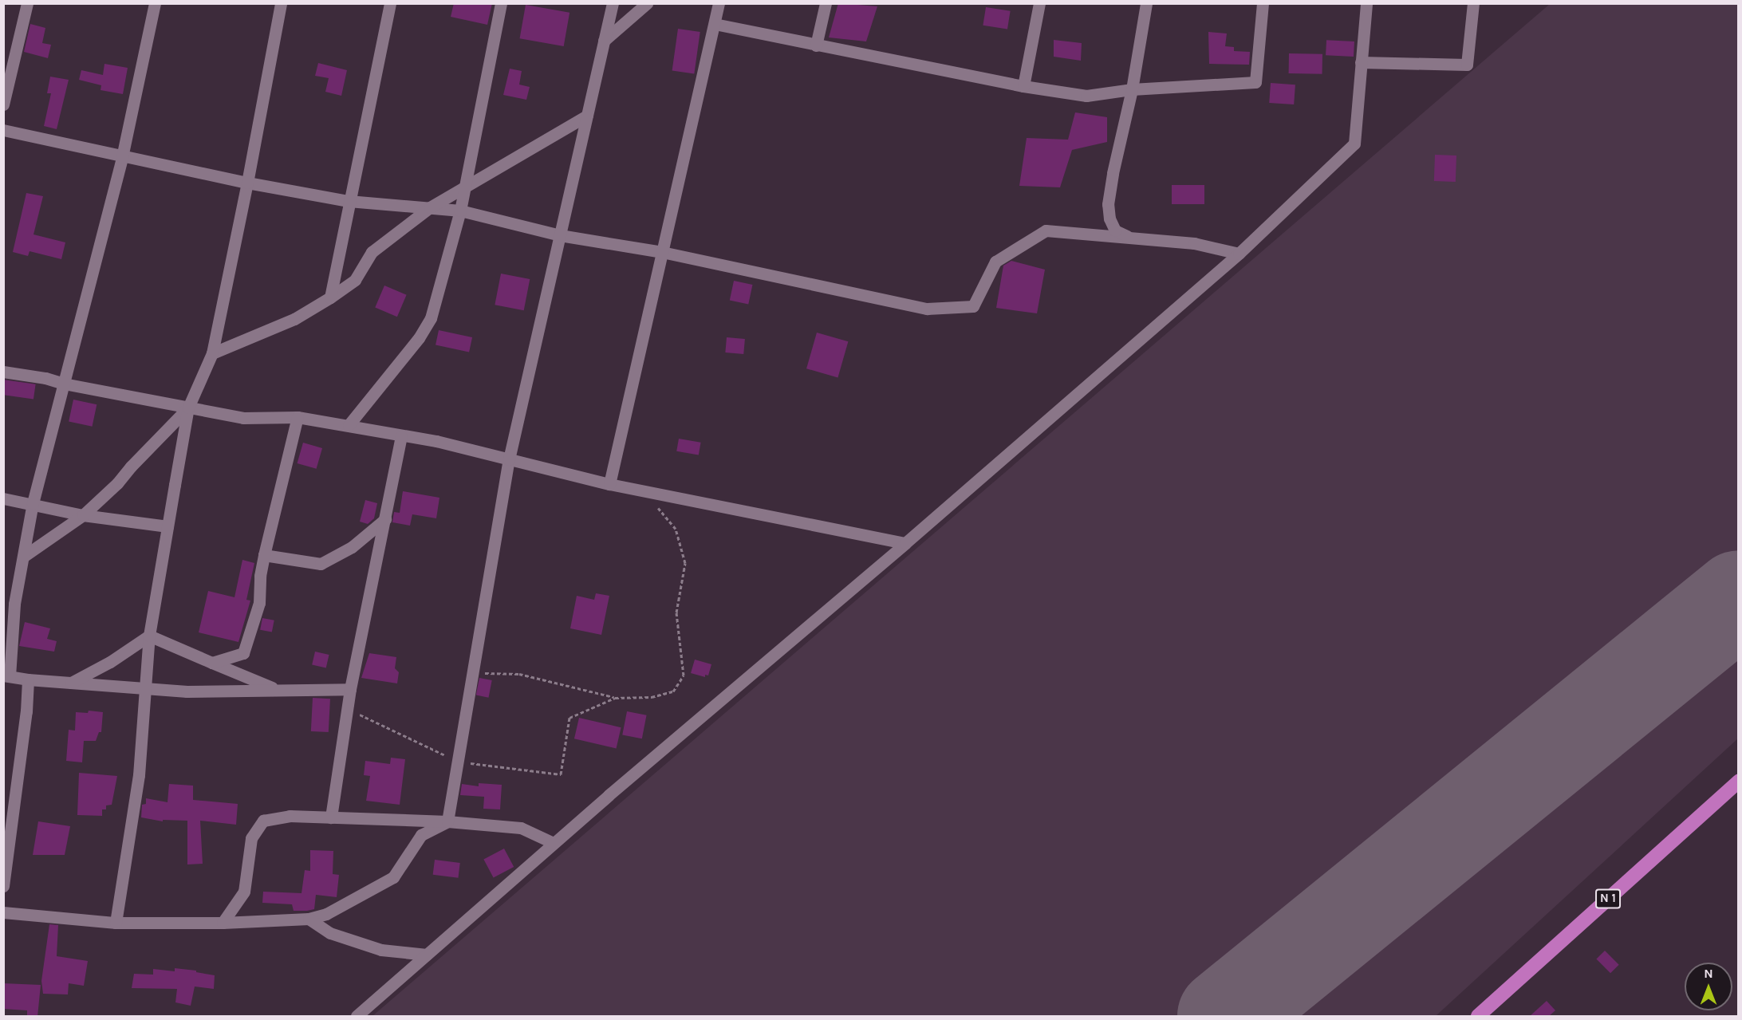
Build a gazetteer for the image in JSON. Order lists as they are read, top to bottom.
{
  "streets": {
    "highway": ["N 1"]
  },
  "north": "top"
}
